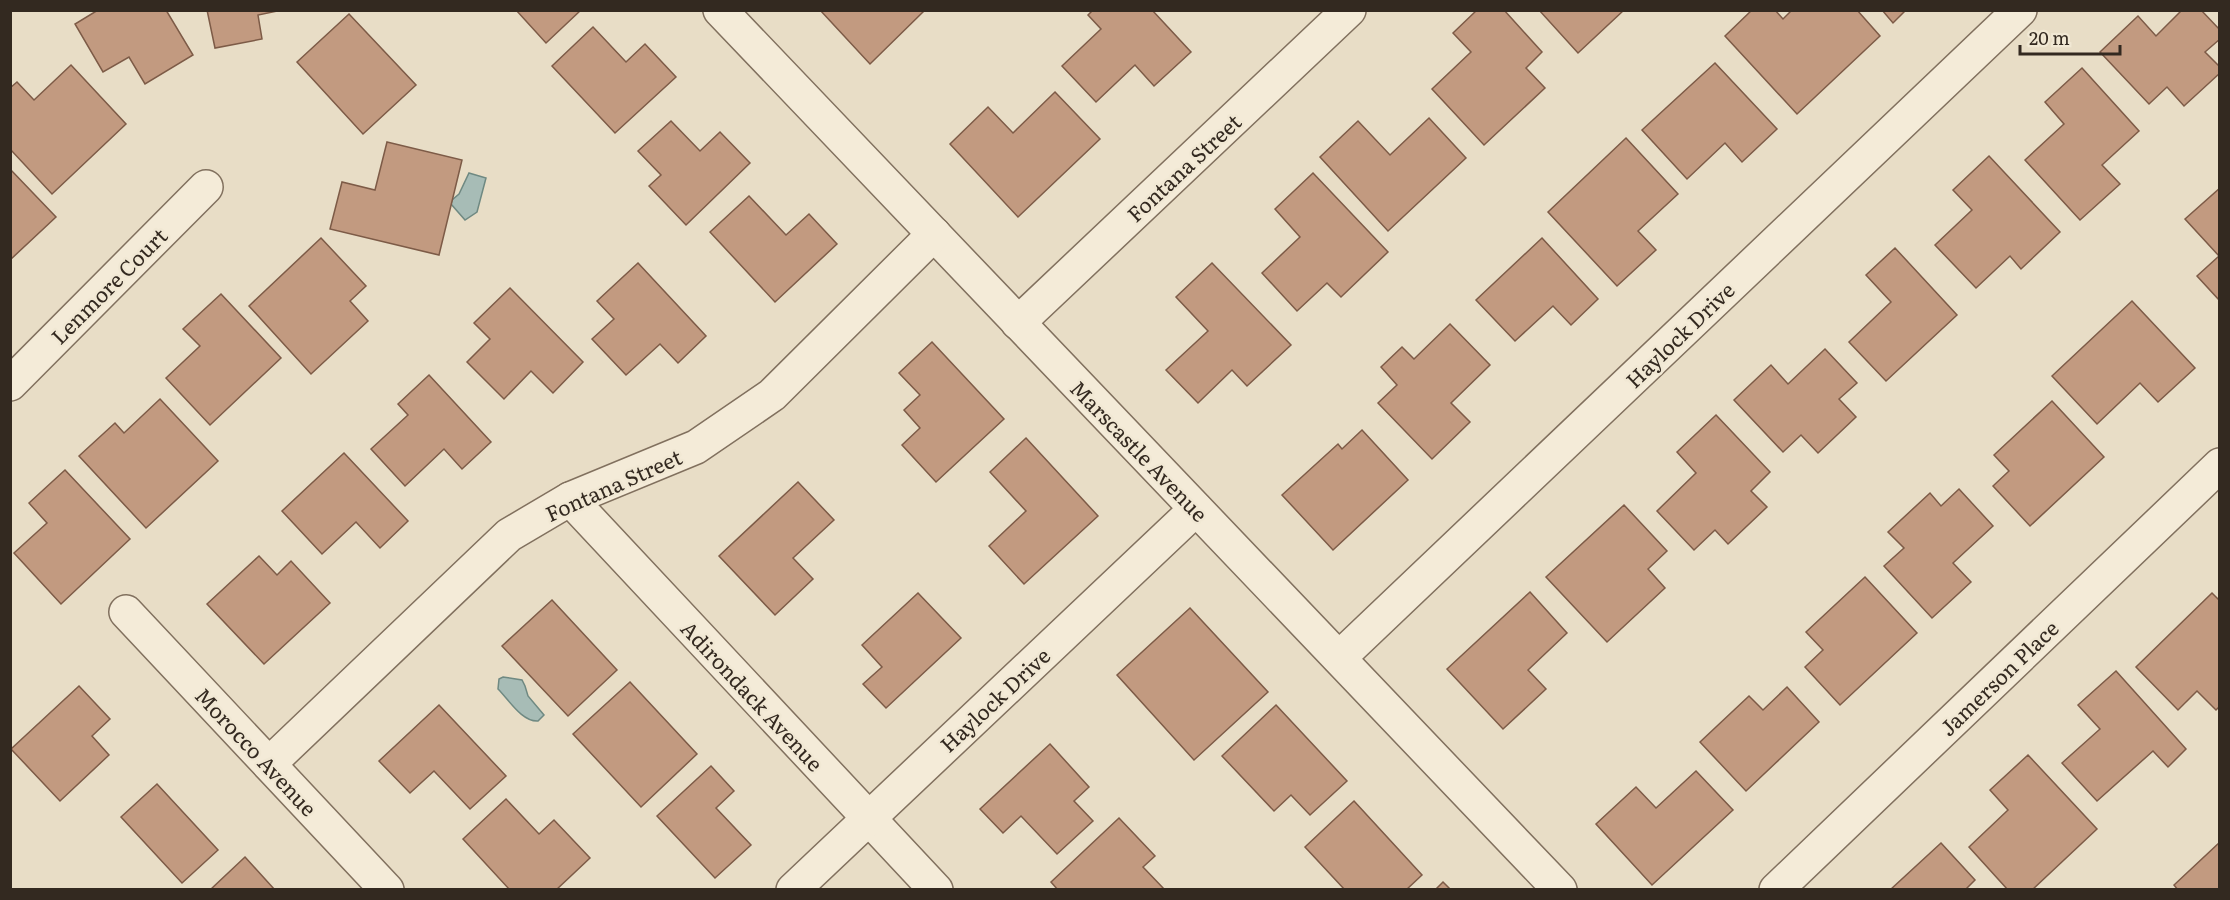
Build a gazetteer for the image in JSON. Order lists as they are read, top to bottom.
{
  "streets": {
    "street": [
      "Fontana Street",
      "Lenmore Court",
      "Haylock Drive",
      "Marscastle Avenue",
      "Jamerson Place",
      "Adirondack Avenue",
      "Morocco Avenue"
    ]
  },
  "crossings": [
    ["Fontana Street", "Marscastle Avenue"],
    ["Fontana Street", "Adirondack Avenue"],
    ["Fontana Street", "Morocco Avenue"],
    ["Haylock Drive", "Marscastle Avenue"],
    ["Haylock Drive", "Adirondack Avenue"]
  ],
  "scale_bar": "20 m"
}
